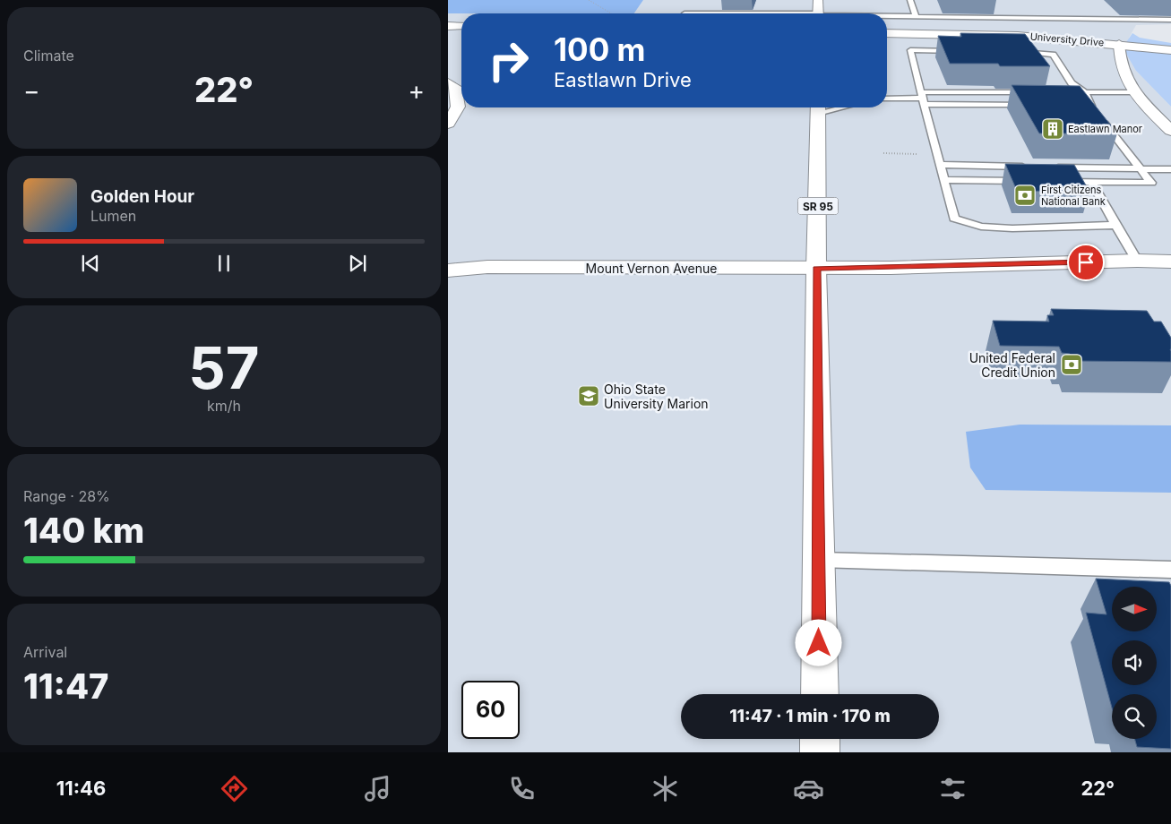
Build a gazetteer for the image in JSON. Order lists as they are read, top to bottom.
{
  "streets": {
    "street": ["University Drive", "SR 95", "Mount Vernon Avenue"]
  },
  "crossings": [
    ["SR 95", "Mount Vernon Avenue"]
  ],
  "places": {
    "building": ["Eastlawn Manor"],
    "bank": ["First Citizens National Bank", "United Federal Credit Union"],
    "school or university": ["Ohio State University Marion"]
  },
  "north": "right",
  "page": {
    "tile": [
      "Climate",
      ["57", "km/h"],
      ["Range · 28%", "140 km"],
      ["Arrival", "11:47"]
    ],
    "turn": ["100 m", "Eastlawn Drive"],
    "heat": ["−", "22°", "+"],
    "song": ["Golden Hour", "Lumen"],
    "limit": "60",
    "trip": "11:47 · 1 min · 170 m",
    "tabs": ["11:46", "22°"]
  }
}
